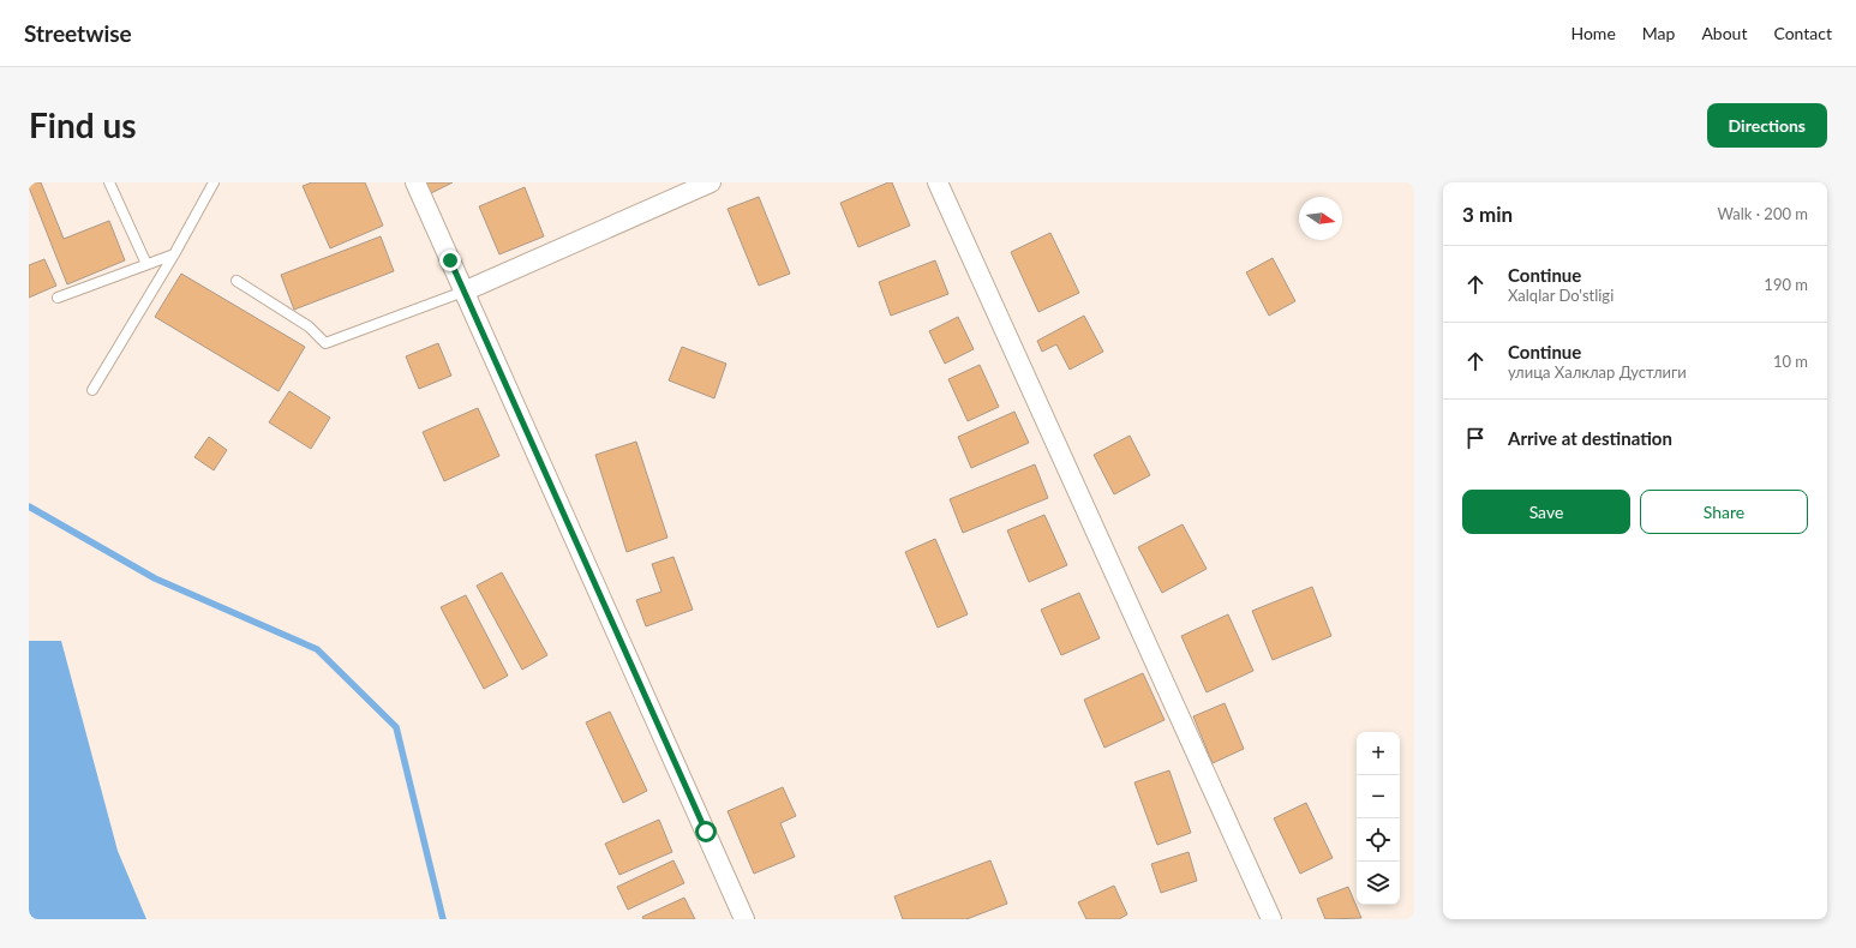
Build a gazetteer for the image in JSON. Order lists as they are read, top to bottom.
{
  "north": "right",
  "page": {
    "header": "Streetwise",
    "nav": [
      "Home",
      "Map",
      "About",
      "Contact"
    ],
    "buttons": [
      "Directions",
      ["Save", "Share"]
    ],
    "title": "Find us",
    "heading": ["3 min", "Walk · 200 m"],
    "list": [
      ["Continue", "Xalqlar Do'stligi", "190 m"],
      ["Continue", "улица Халклар Дустлиги", "10 m"],
      "Arrive at destination"
    ],
    "map_buttons": ["+", "−"]
  }
}
